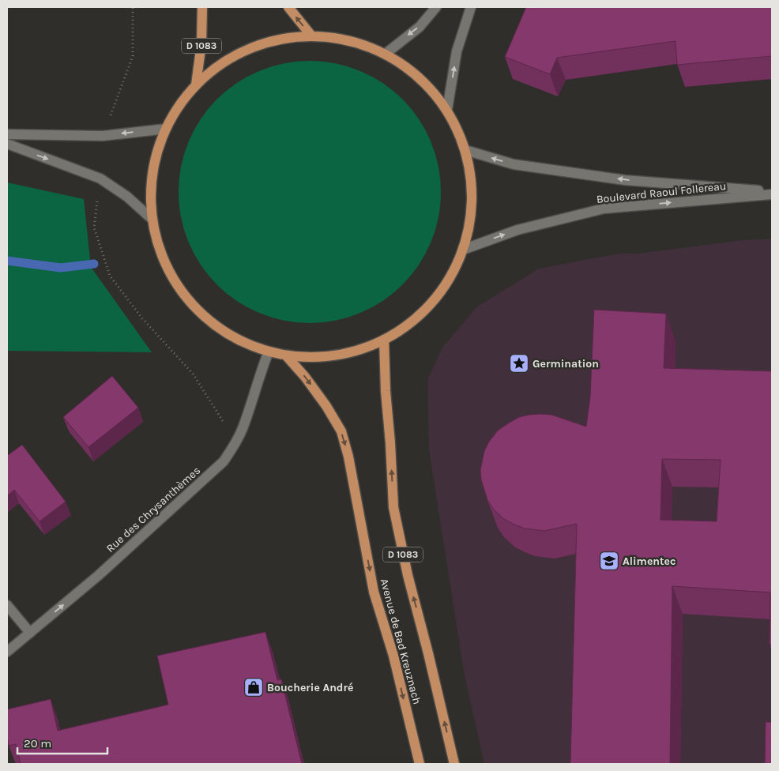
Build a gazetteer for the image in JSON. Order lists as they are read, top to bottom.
{
  "streets": {
    "main road": ["D 1083", "Avenue de Bad Kreuznach"],
    "street": ["Boulevard Raoul Follereau", "Rue des Chrysanthèmes"]
  },
  "one_way": ["Rue des Chrysanthèmes"],
  "places": {
    "place": ["Germination"],
    "school or university": ["Alimentec"],
    "shop": ["Boucherie André"]
  },
  "scale_bar": "20 m"
}
